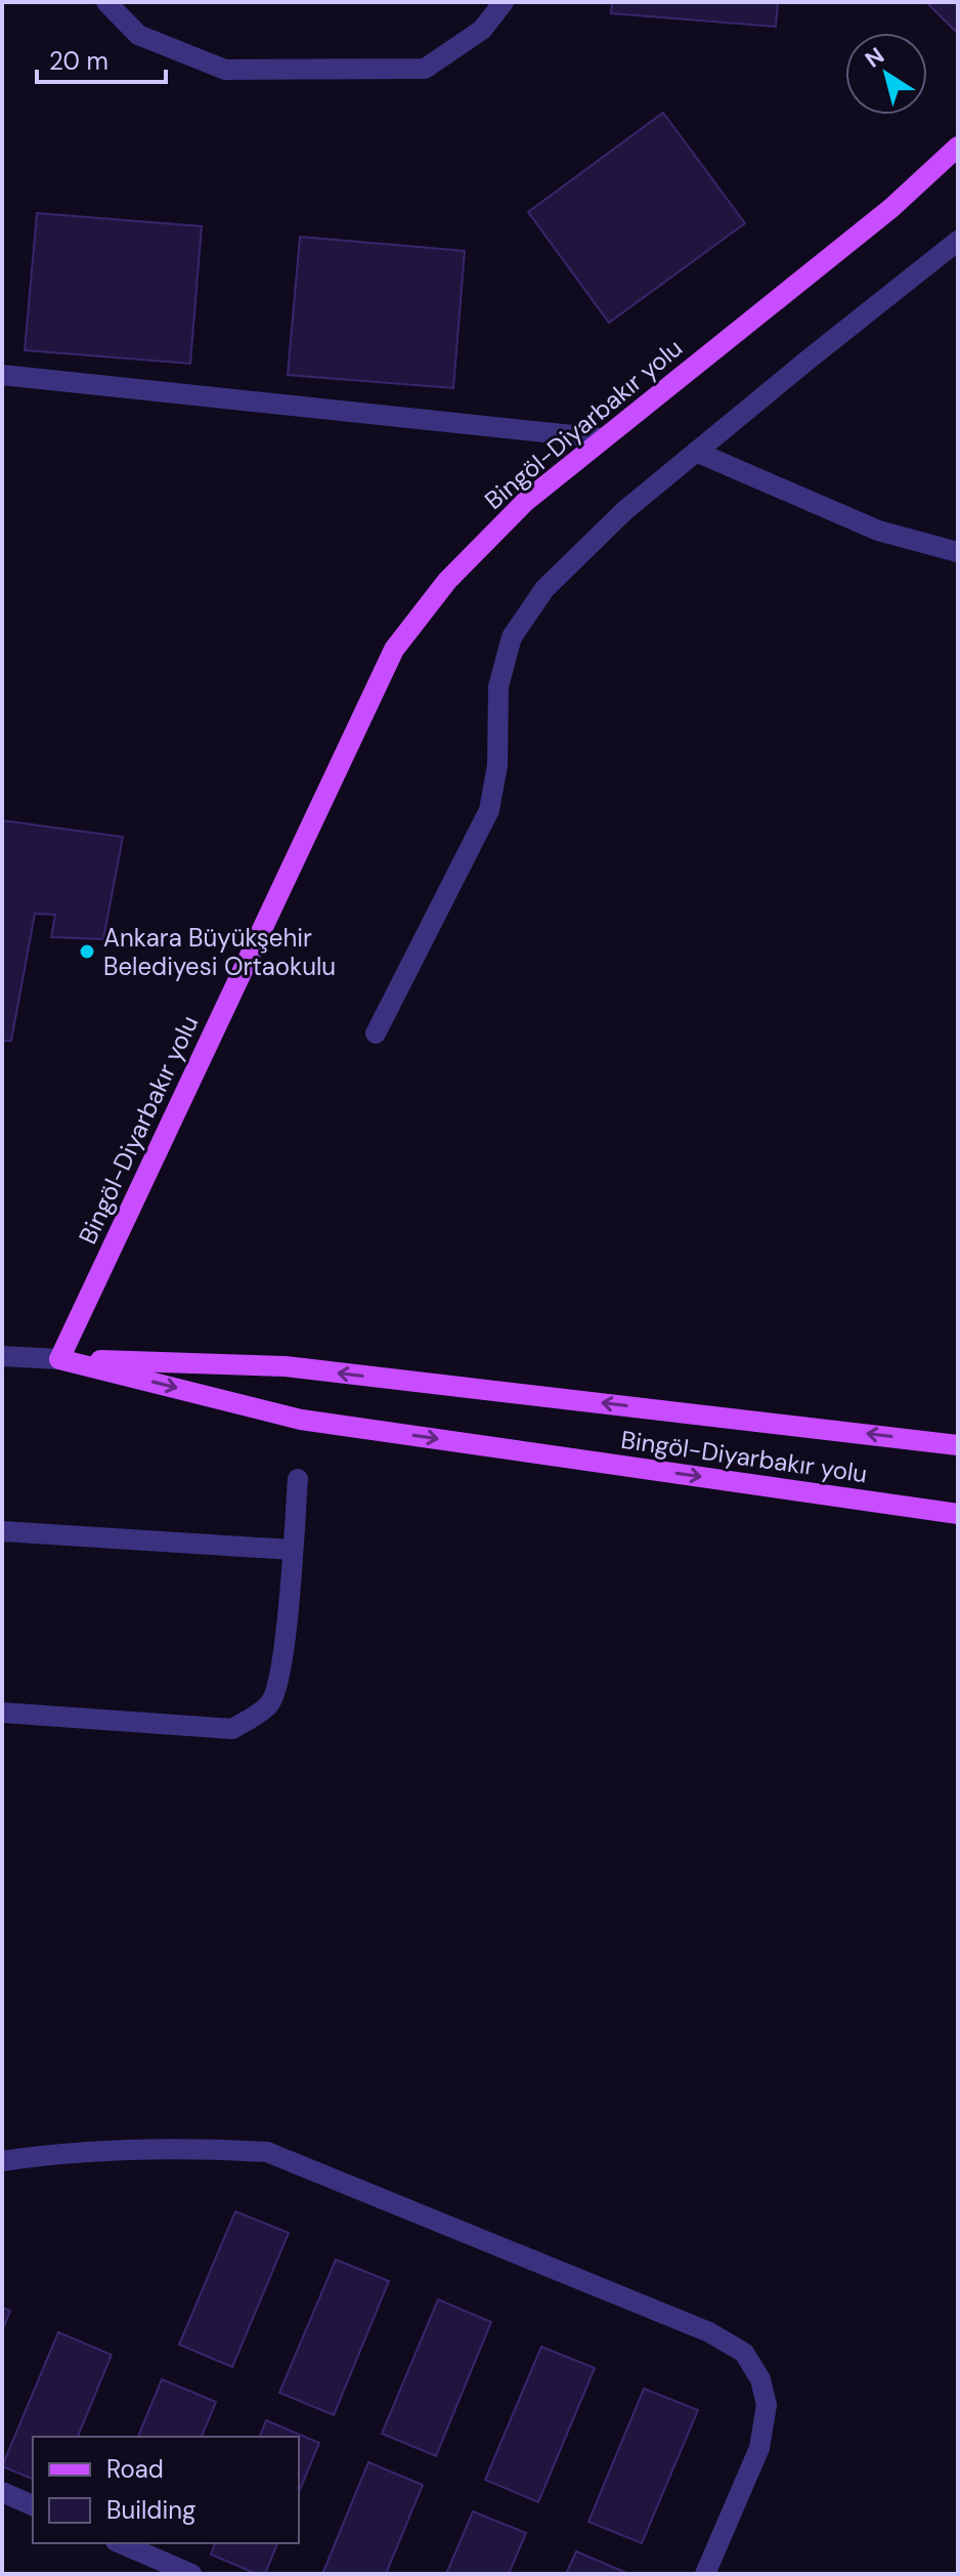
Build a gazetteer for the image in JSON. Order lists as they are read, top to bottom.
{
  "streets": {
    "main road": ["Bingöl-Diyarbakır yolu"]
  },
  "places": ["Ankara Büyükşehir Belediyesi Ortaokulu"],
  "legend": ["Road", "Building"],
  "scale_bar": "20 m",
  "north": "top left"
}
